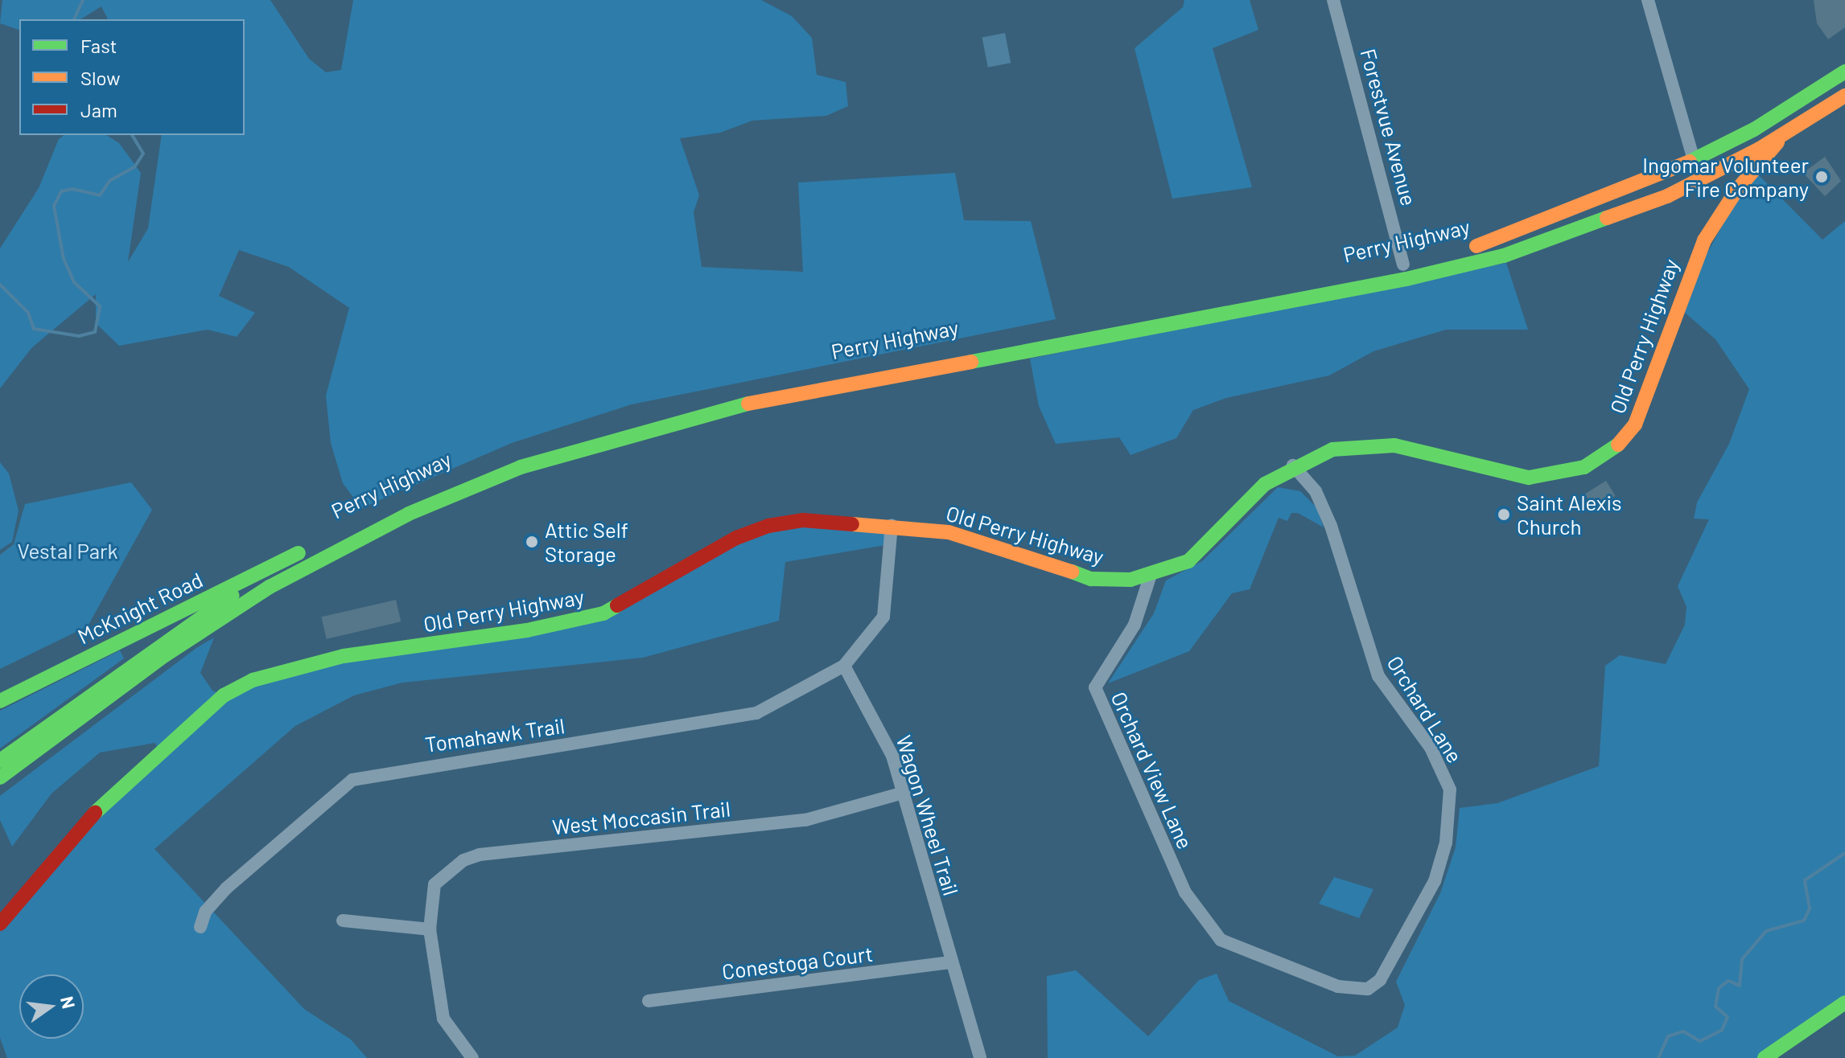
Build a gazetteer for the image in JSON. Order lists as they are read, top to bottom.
{
  "streets": {
    "main road": ["Perry Highway", "Old Perry Highway", "McKnight Road"],
    "street": [
      "Forestvue Avenue",
      "Orchard Lane",
      "Tomahawk Trail",
      "Orchard View Lane",
      "Wagon Wheel Trail",
      "West Moccasin Trail",
      "Conestoga Court"
    ]
  },
  "crossings": [
    ["Forestvue Avenue", "Perry Highway"],
    ["Perry Highway", "Old Perry Highway"],
    ["Perry Highway", "McKnight Road"],
    ["Old Perry Highway", "Orchard Lane"],
    ["Old Perry Highway", "Orchard View Lane"],
    ["Orchard Lane", "Orchard View Lane"],
    ["Tomahawk Trail", "Wagon Wheel Trail"],
    ["Wagon Wheel Trail", "West Moccasin Trail"],
    ["Wagon Wheel Trail", "Conestoga Court"]
  ],
  "parks": ["Vestal Park"],
  "places": ["Ingomar Volunteer Fire Company", "Saint Alexis Church", "Attic Self Storage"],
  "legend": ["Fast", "Slow", "Jam"],
  "north": "right"
}
